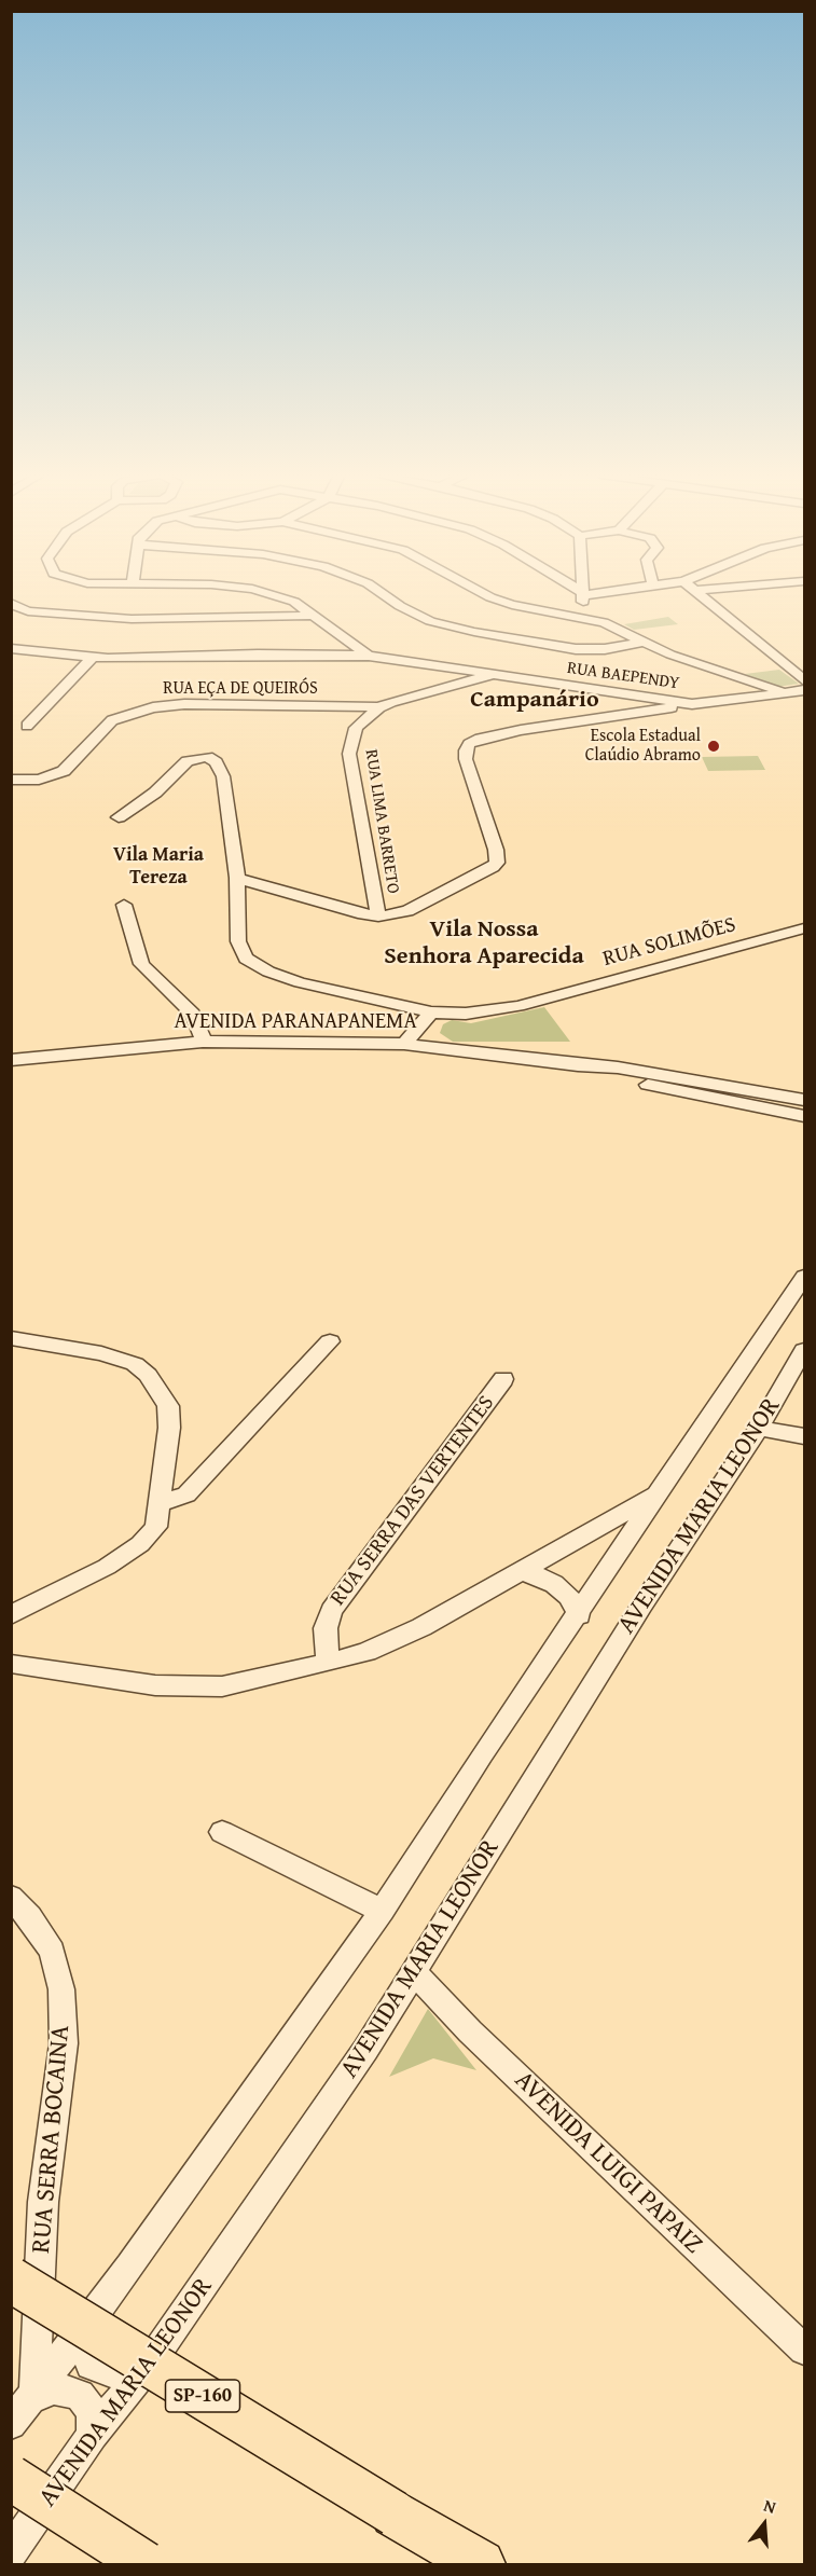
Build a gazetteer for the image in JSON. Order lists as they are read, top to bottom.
{
  "streets": {
    "highway": ["SP-160"],
    "street": [
      "RUA BAEPENDY",
      "RUA EÇA DE QUEIRÓS",
      "RUA LIMA BARRETO",
      "RUA SOLIMÕES",
      "AVENIDA PARANAPANEMA",
      "RUA SERRA DAS VERTENTES",
      "AVENIDA MARIA LEONOR",
      "RUA SERRA BOCAINA",
      "AVENIDA LUIGI PAPAIZ"
    ]
  },
  "crossings": [
    ["RUA BAEPENDY", "RUA LIMA BARRETO"],
    ["RUA EÇA DE QUEIRÓS", "RUA LIMA BARRETO"],
    ["AVENIDA MARIA LEONOR", "RUA SERRA BOCAINA"],
    ["AVENIDA MARIA LEONOR", "AVENIDA LUIGI PAPAIZ"]
  ],
  "districts": ["Campanário", "Vila Maria Tereza", "Vila Nossa Senhora Aparecida"],
  "places": ["Escola Estadual Claúdio Abramo"],
  "north": "top"
}
